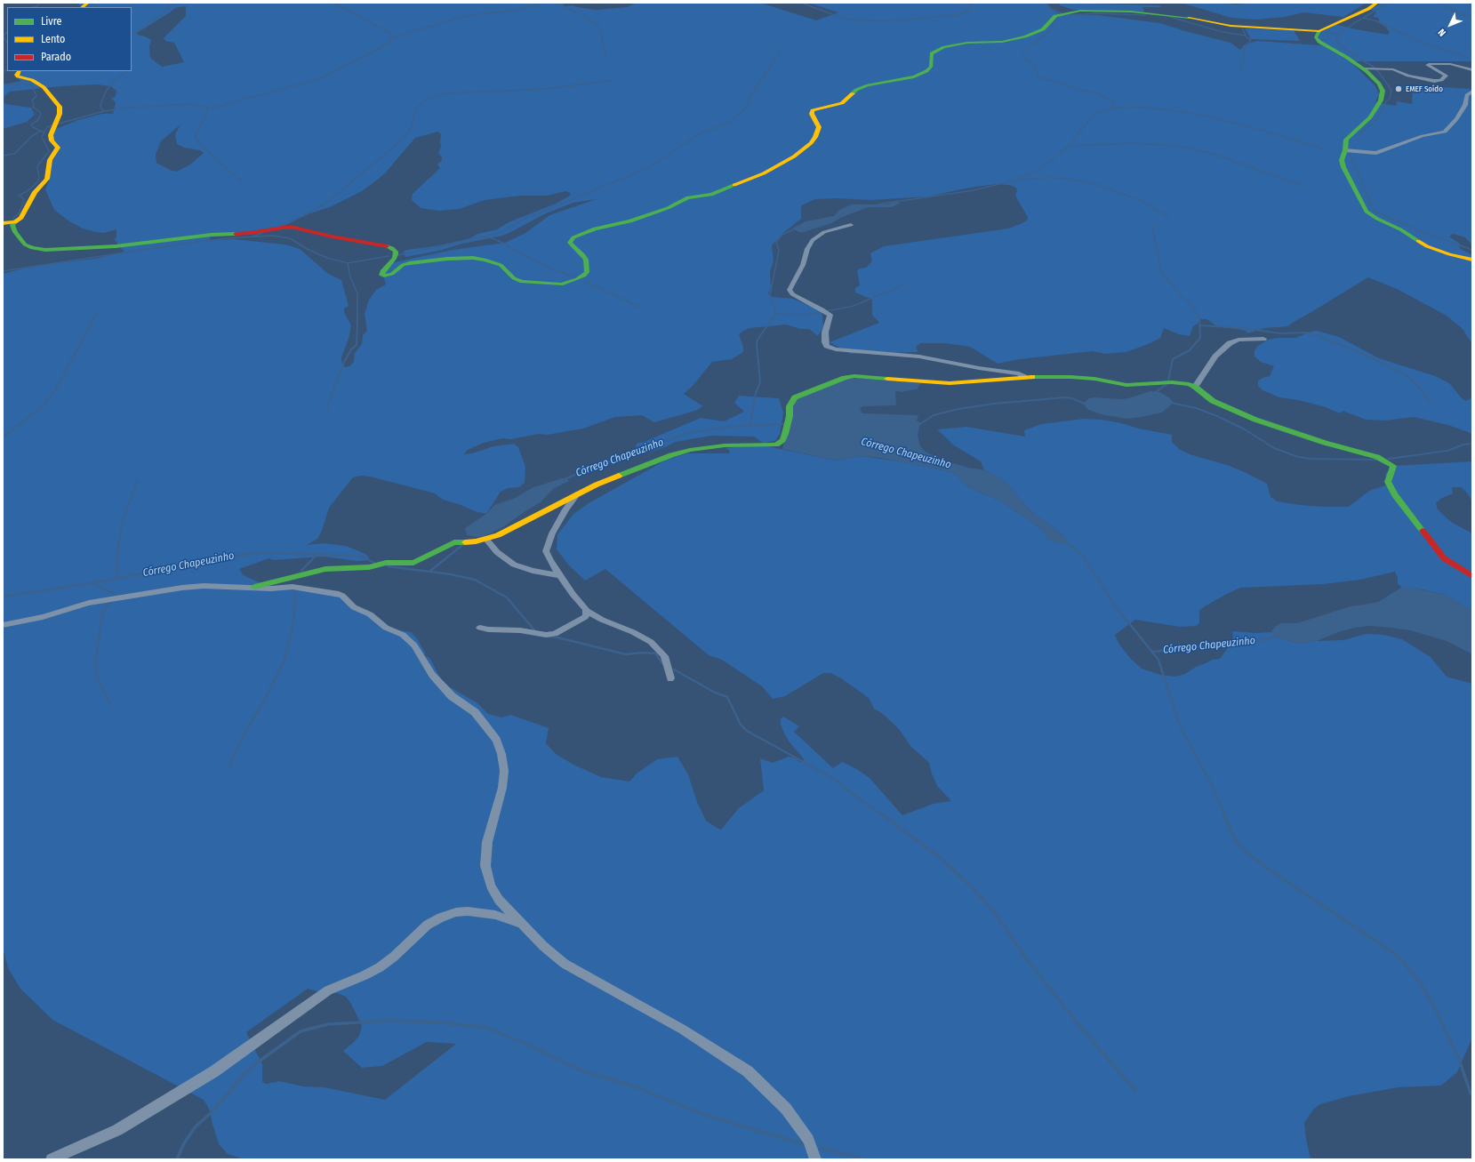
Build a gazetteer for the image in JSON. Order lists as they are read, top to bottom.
{
  "water": ["Córrego Chapeuzinho"],
  "places": ["EMEF Soído"],
  "legend": ["Livre", "Lento", "Parado"],
  "north": "bottom left"
}
